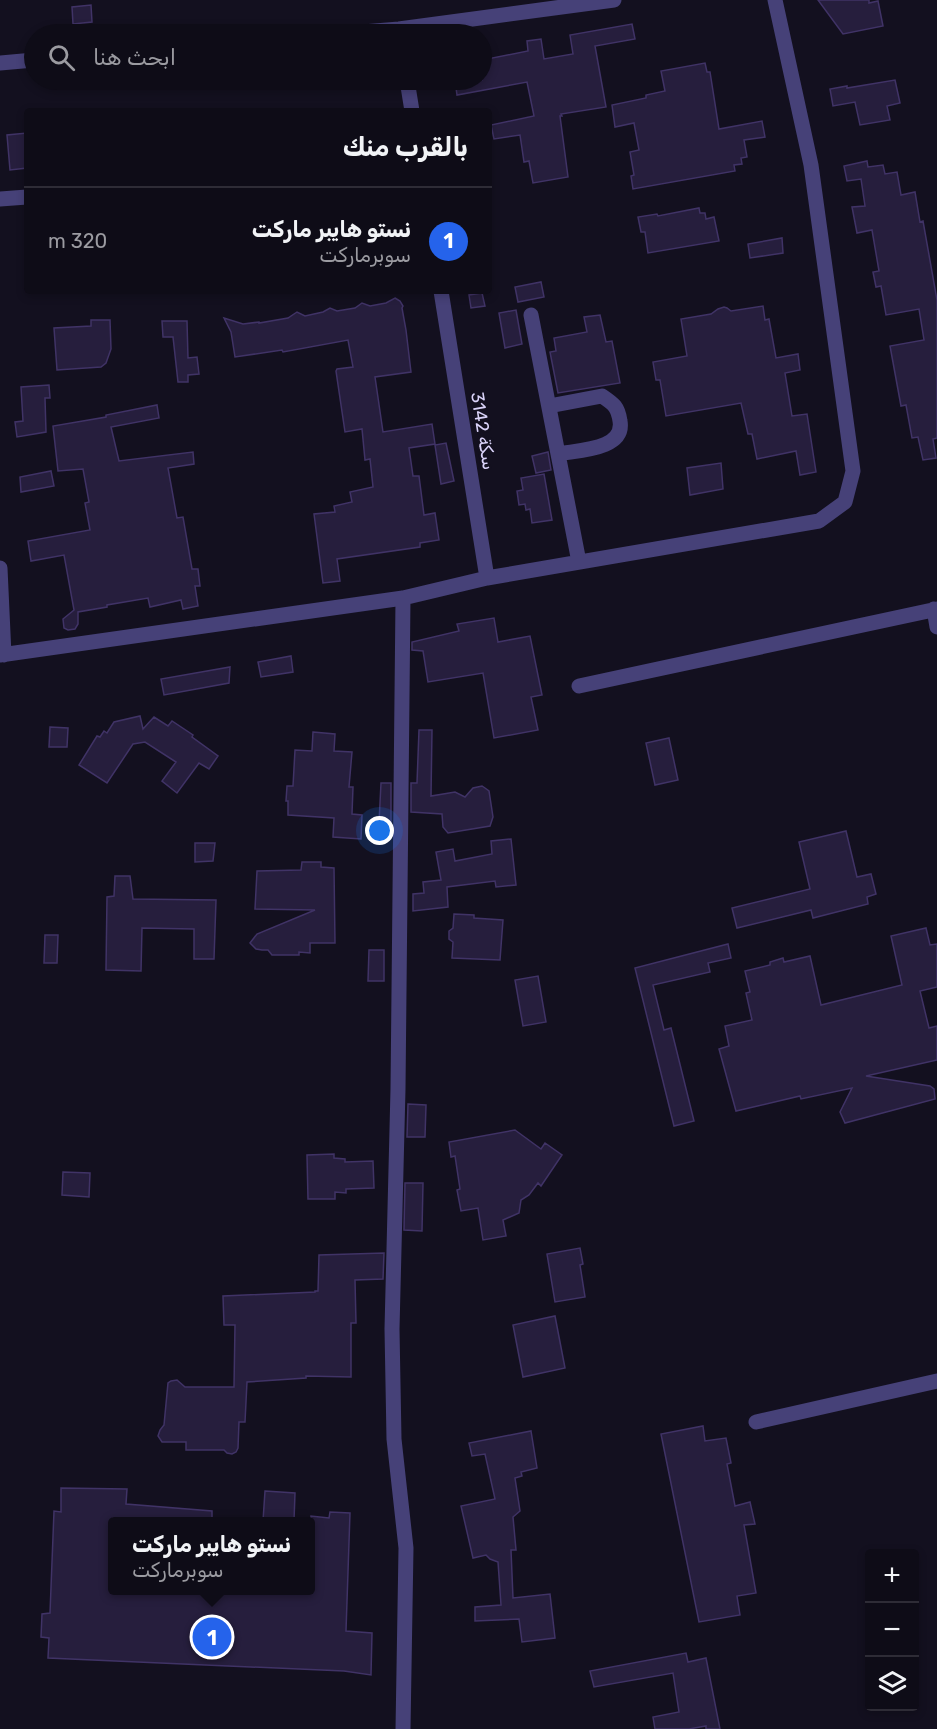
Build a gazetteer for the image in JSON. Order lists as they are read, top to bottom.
{
  "streets": {
    "street": ["سكة 3142"]
  },
  "page": {
    "search": "ابحث هنا",
    "heading": "بالقرب منك",
    "list": [
      {
        "mark": "1",
        "name": "نستو هايبر ماركت",
        "note": "سوبرماركت",
        "value": "320 m"
      }
    ],
    "popup": ["نستو هايبر ماركت", "سوبرماركت"],
    "map_buttons": ["+", "−"],
    "pins": "1"
  }
}
